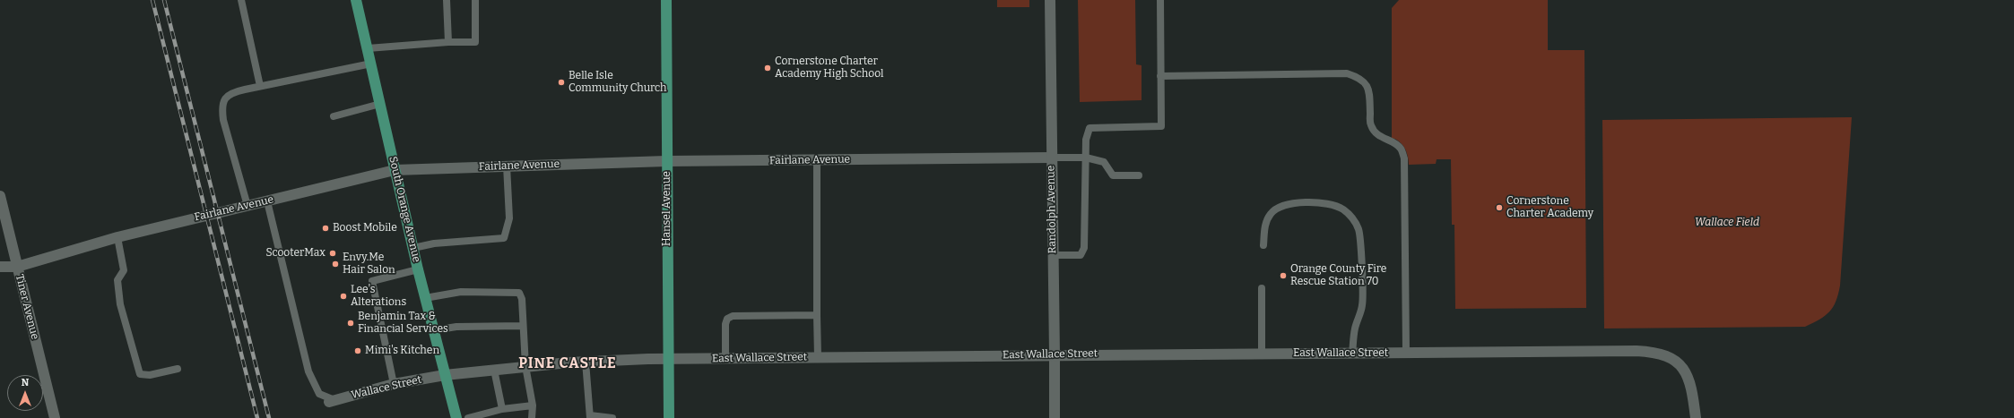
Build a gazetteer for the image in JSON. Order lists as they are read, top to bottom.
{
  "streets": {
    "main road": ["Hansel Avenue", "South Orange Avenue"],
    "street": [
      "Fairlane Avenue",
      "Randolph Avenue",
      "Tiner Avenue",
      "East Wallace Street",
      "Wallace Street"
    ]
  },
  "crossings": [
    ["Fairlane Avenue", "Hansel Avenue"],
    ["Fairlane Avenue", "South Orange Avenue"],
    ["Fairlane Avenue", "Randolph Avenue"],
    ["Fairlane Avenue", "Tiner Avenue"],
    ["Hansel Avenue", "East Wallace Street"],
    ["South Orange Avenue", "East Wallace Street"],
    ["South Orange Avenue", "Wallace Street"],
    ["Randolph Avenue", "East Wallace Street"],
    ["East Wallace Street", "Wallace Street"]
  ],
  "districts": ["PINE CASTLE"],
  "parks": ["Wallace Field"],
  "places": [
    "Cornerstone Charter Academy High School",
    "Belle Isle Community Church",
    "Cornerstone Charter Academy",
    "Boost Mobile",
    "ScooterMax",
    "Envy.Me Hair Salon",
    "Orange County Fire Rescue Station 70",
    "Lee's Alterations",
    "Benjamin Tax & Financial Services",
    "Mimi's Kitchen"
  ],
  "north": "top"
}
